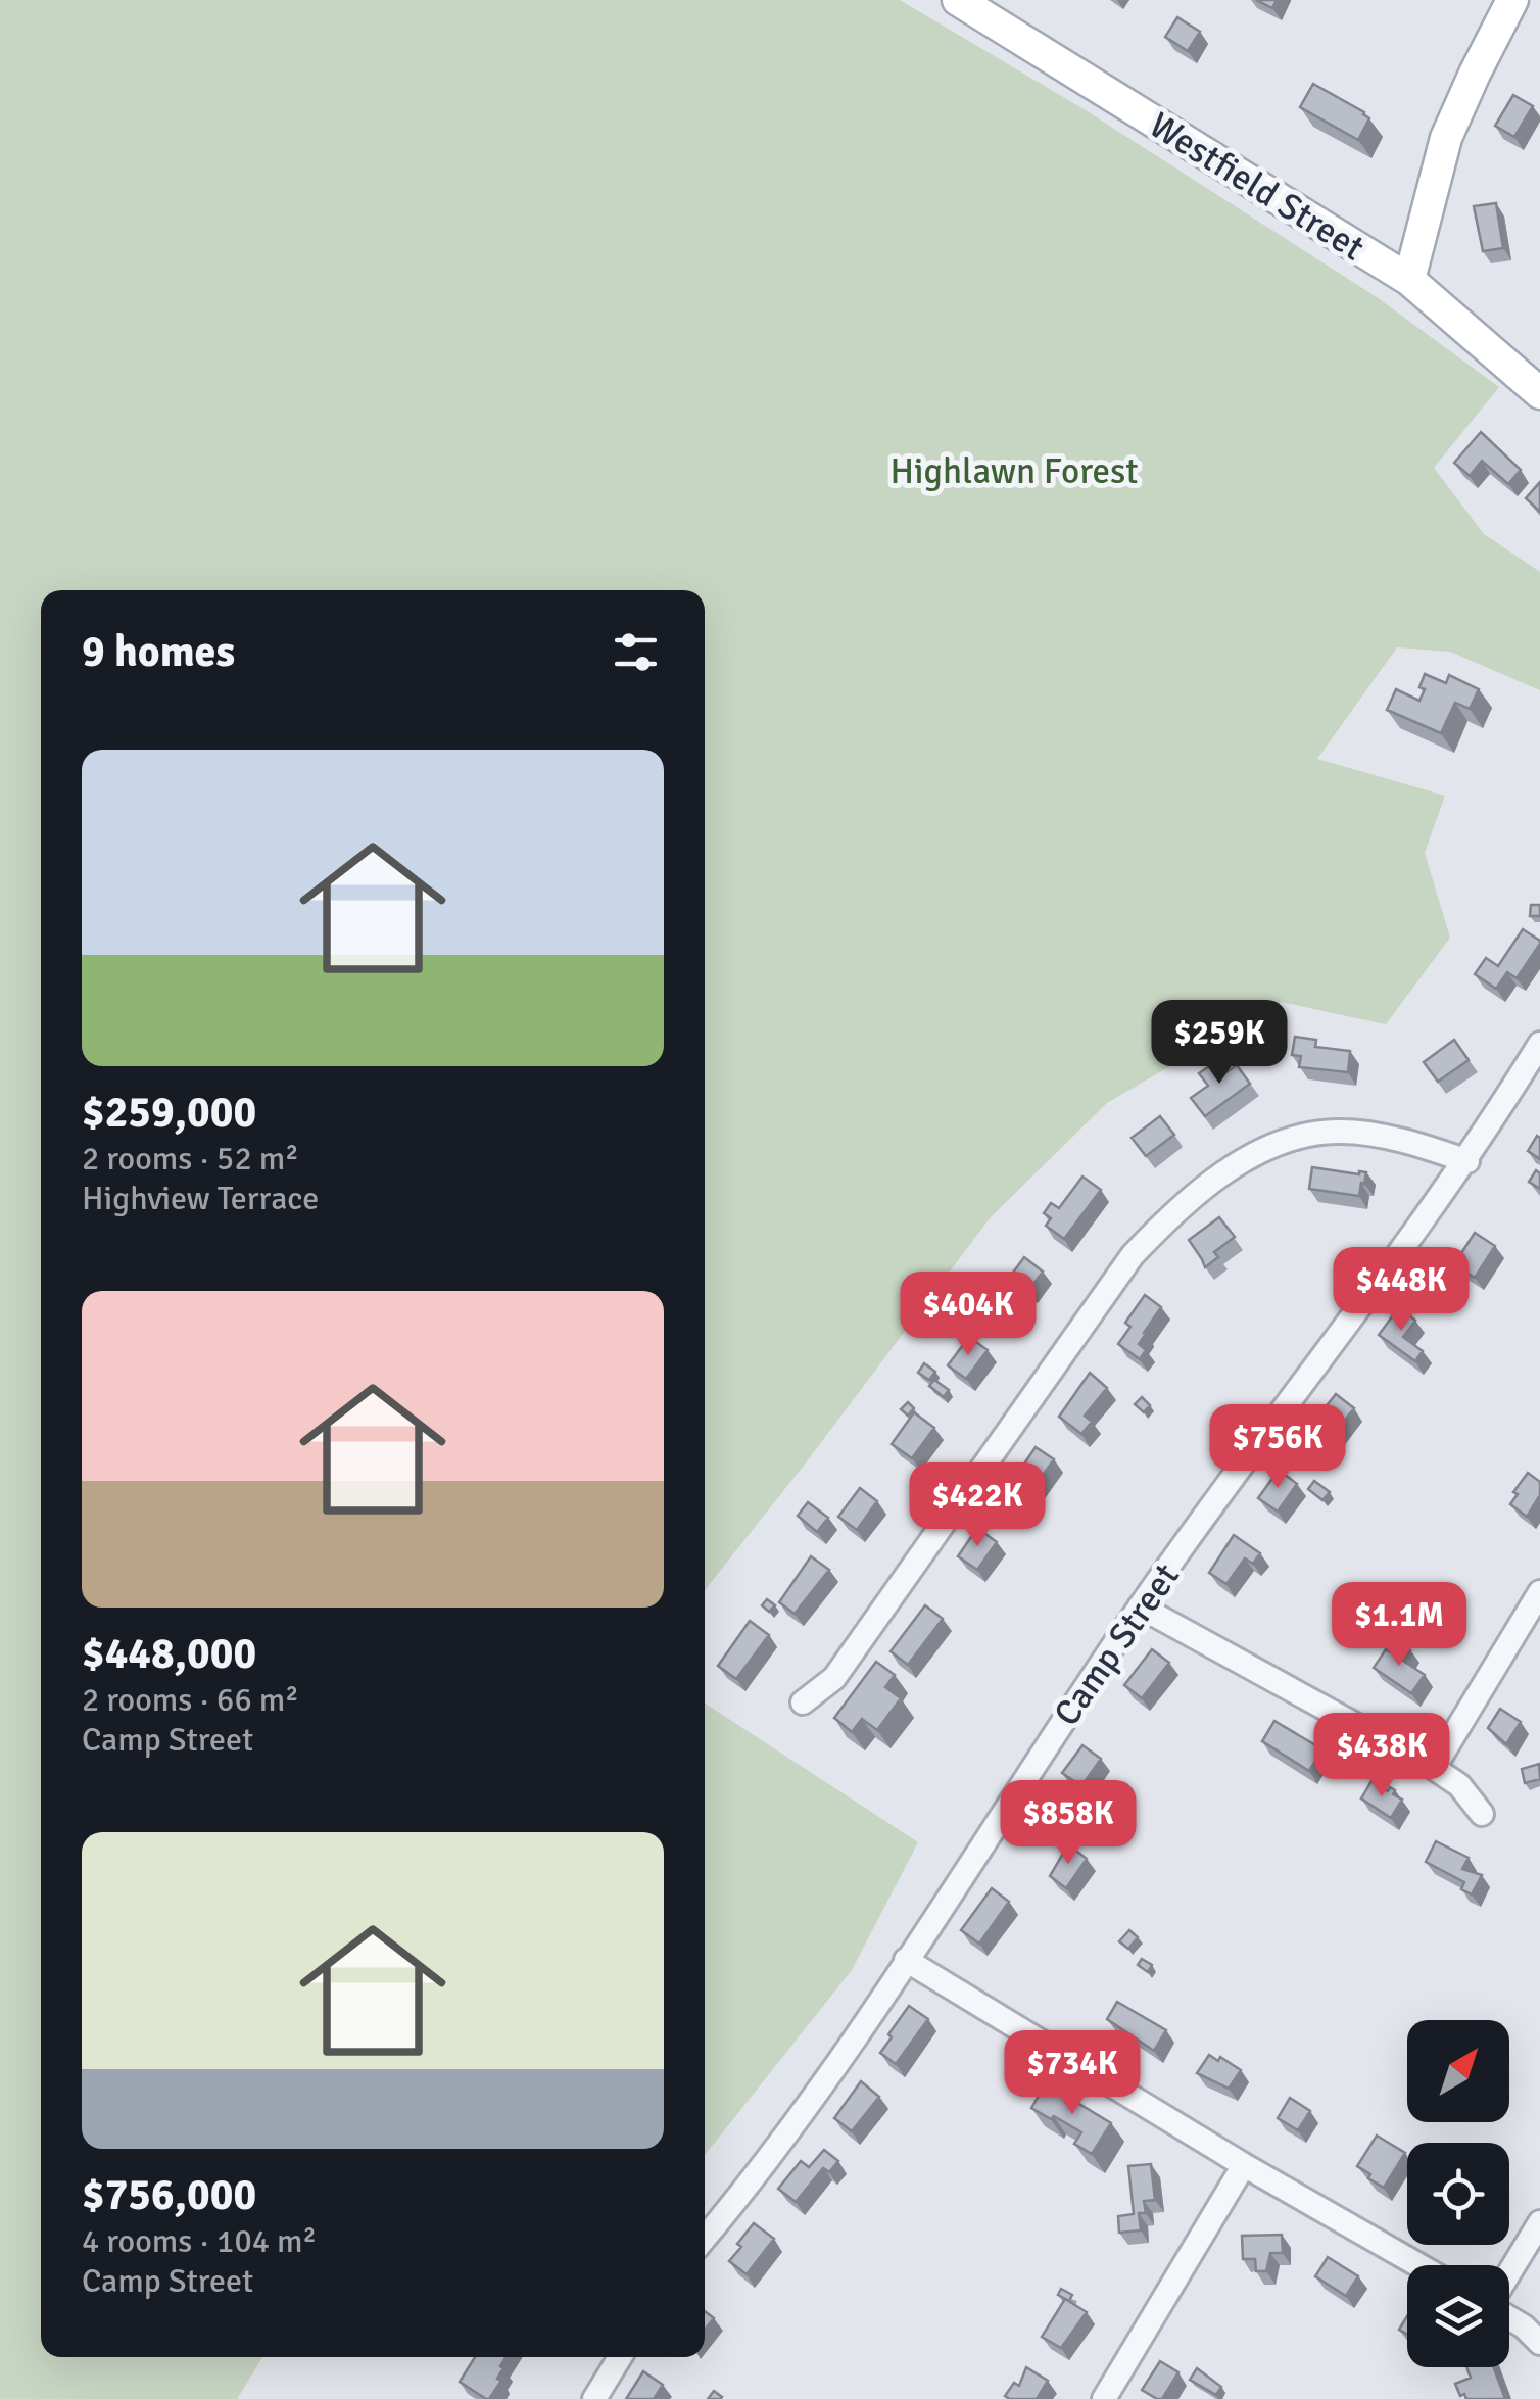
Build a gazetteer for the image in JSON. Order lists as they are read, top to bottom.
{
  "streets": {
    "main road": ["Westfield Street"],
    "street": ["Camp Street"]
  },
  "parks": ["Highlawn Forest"],
  "north": "top right",
  "page": {
    "heading": "9 homes",
    "list": [
      {
        "name": "$259,000",
        "note": "2 rooms · 52 m² · Highview Terrace"
      },
      {
        "name": "$448,000",
        "note": "2 rooms · 66 m² · Camp Street"
      },
      {
        "name": "$756,000",
        "note": "4 rooms · 104 m² · Camp Street"
      }
    ],
    "price": [
      "$259K",
      "$448K",
      "$404K",
      "$756K",
      "$422K",
      "$1.1M",
      "$438K",
      "$858K",
      "$734K"
    ]
  }
}
